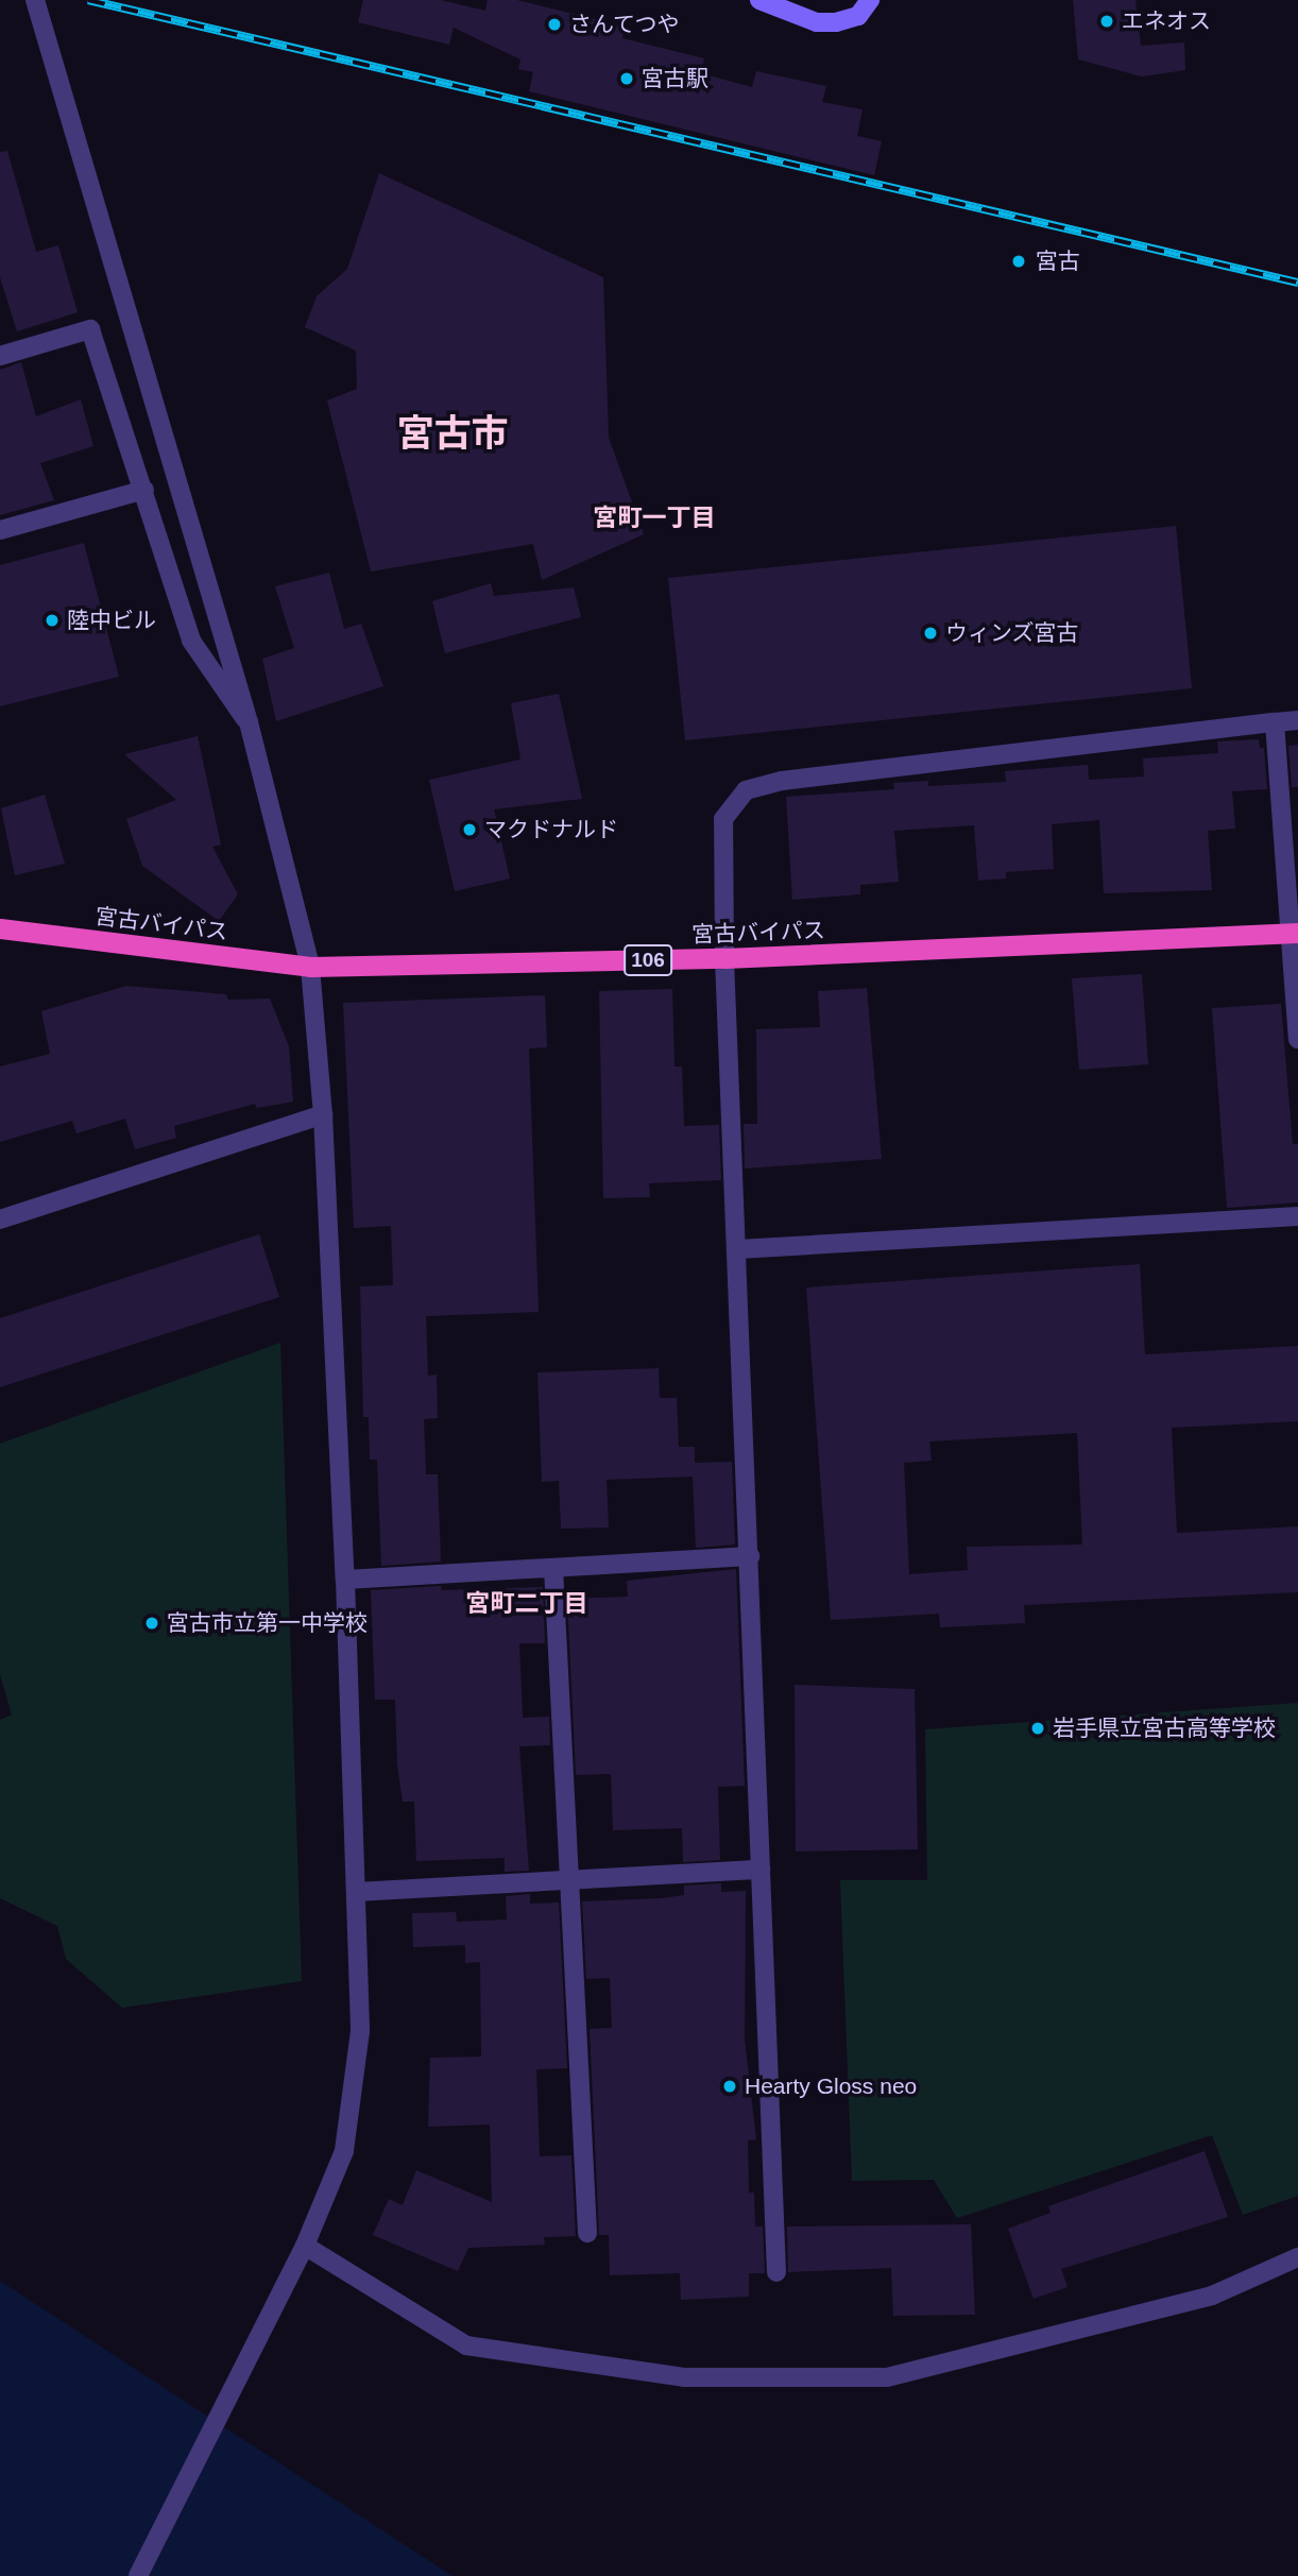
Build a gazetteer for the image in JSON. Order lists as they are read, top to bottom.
{
  "streets": {
    "highway": ["宮古バイパス", "106"]
  },
  "districts": ["宮古市", "宮町一丁目", "宮町二丁目"],
  "places": [
    "エネオス",
    "さんてつや",
    "宮古駅",
    "宮古",
    "陸中ビル",
    "ウィンズ宮古",
    "マクドナルド",
    "宮古市立第一中学校",
    "岩手県立宮古高等学校",
    "Hearty Gloss neo"
  ]
}
